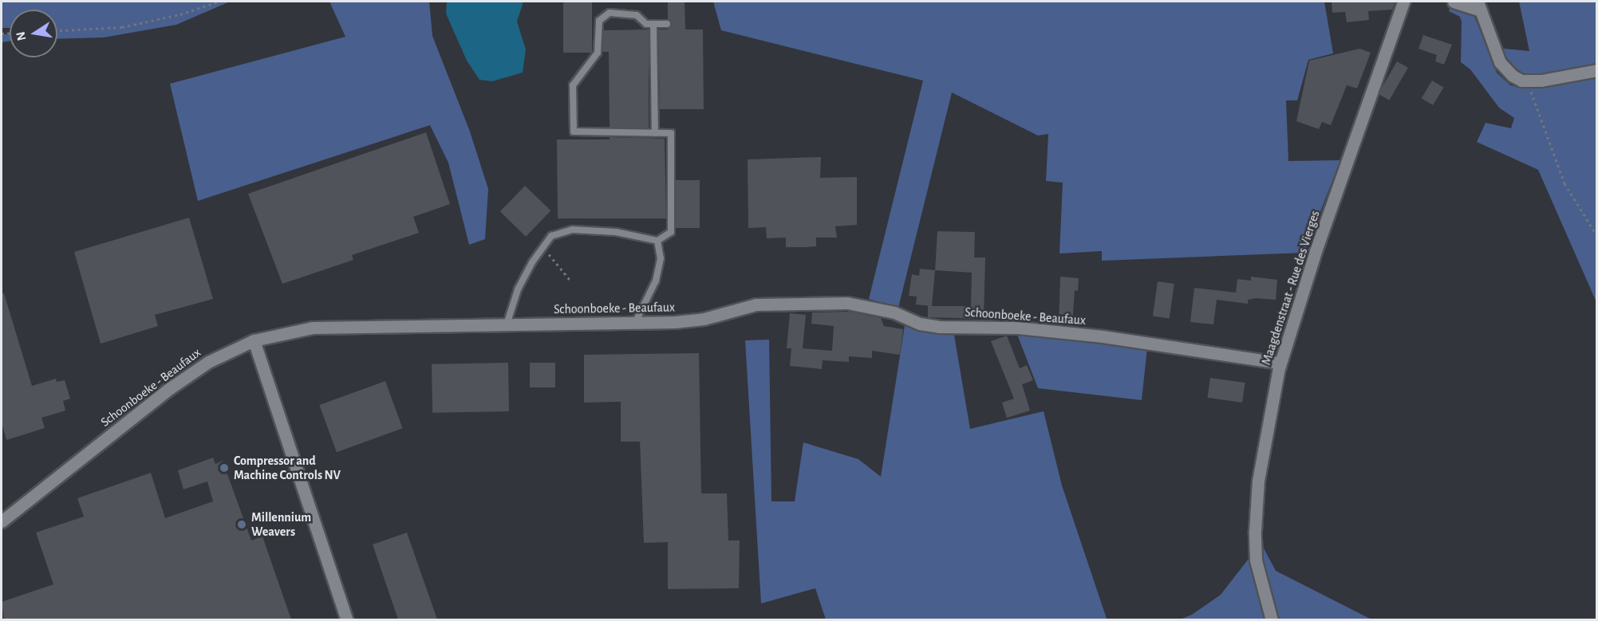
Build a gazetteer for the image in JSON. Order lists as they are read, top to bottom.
{
  "streets": {
    "street": ["Maagdenstraat - Rue des Vierges", "Schoonboeke - Beaufaux"]
  },
  "crossings": [
    ["Maagdenstraat - Rue des Vierges", "Schoonboeke - Beaufaux"]
  ],
  "places": ["Compressor and Machine Controls NV", "Millennium Weavers"],
  "north": "left"
}
